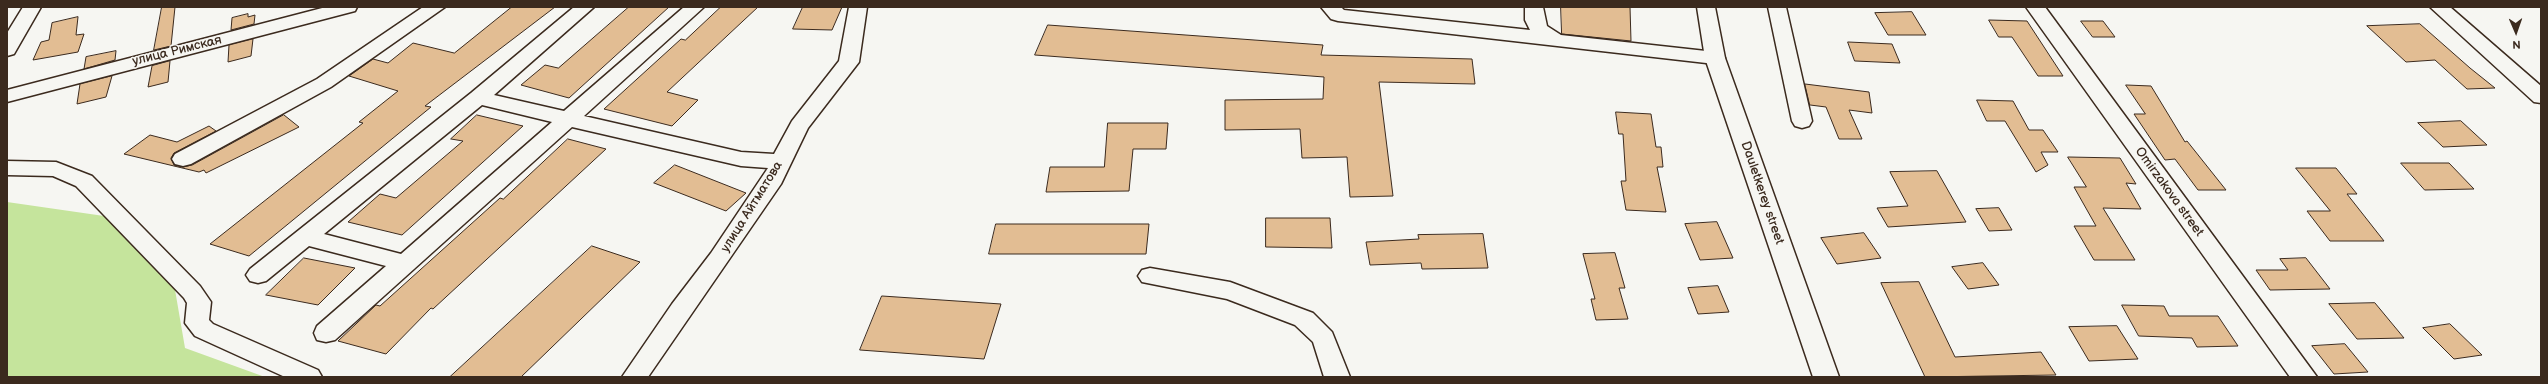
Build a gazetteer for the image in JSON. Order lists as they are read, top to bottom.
{
  "streets": {
    "street": [
      "улица Римская",
      "Omirzakova street",
      "Dauletkerey street",
      "улица Айтматова"
    ]
  },
  "north": "bottom"
}
